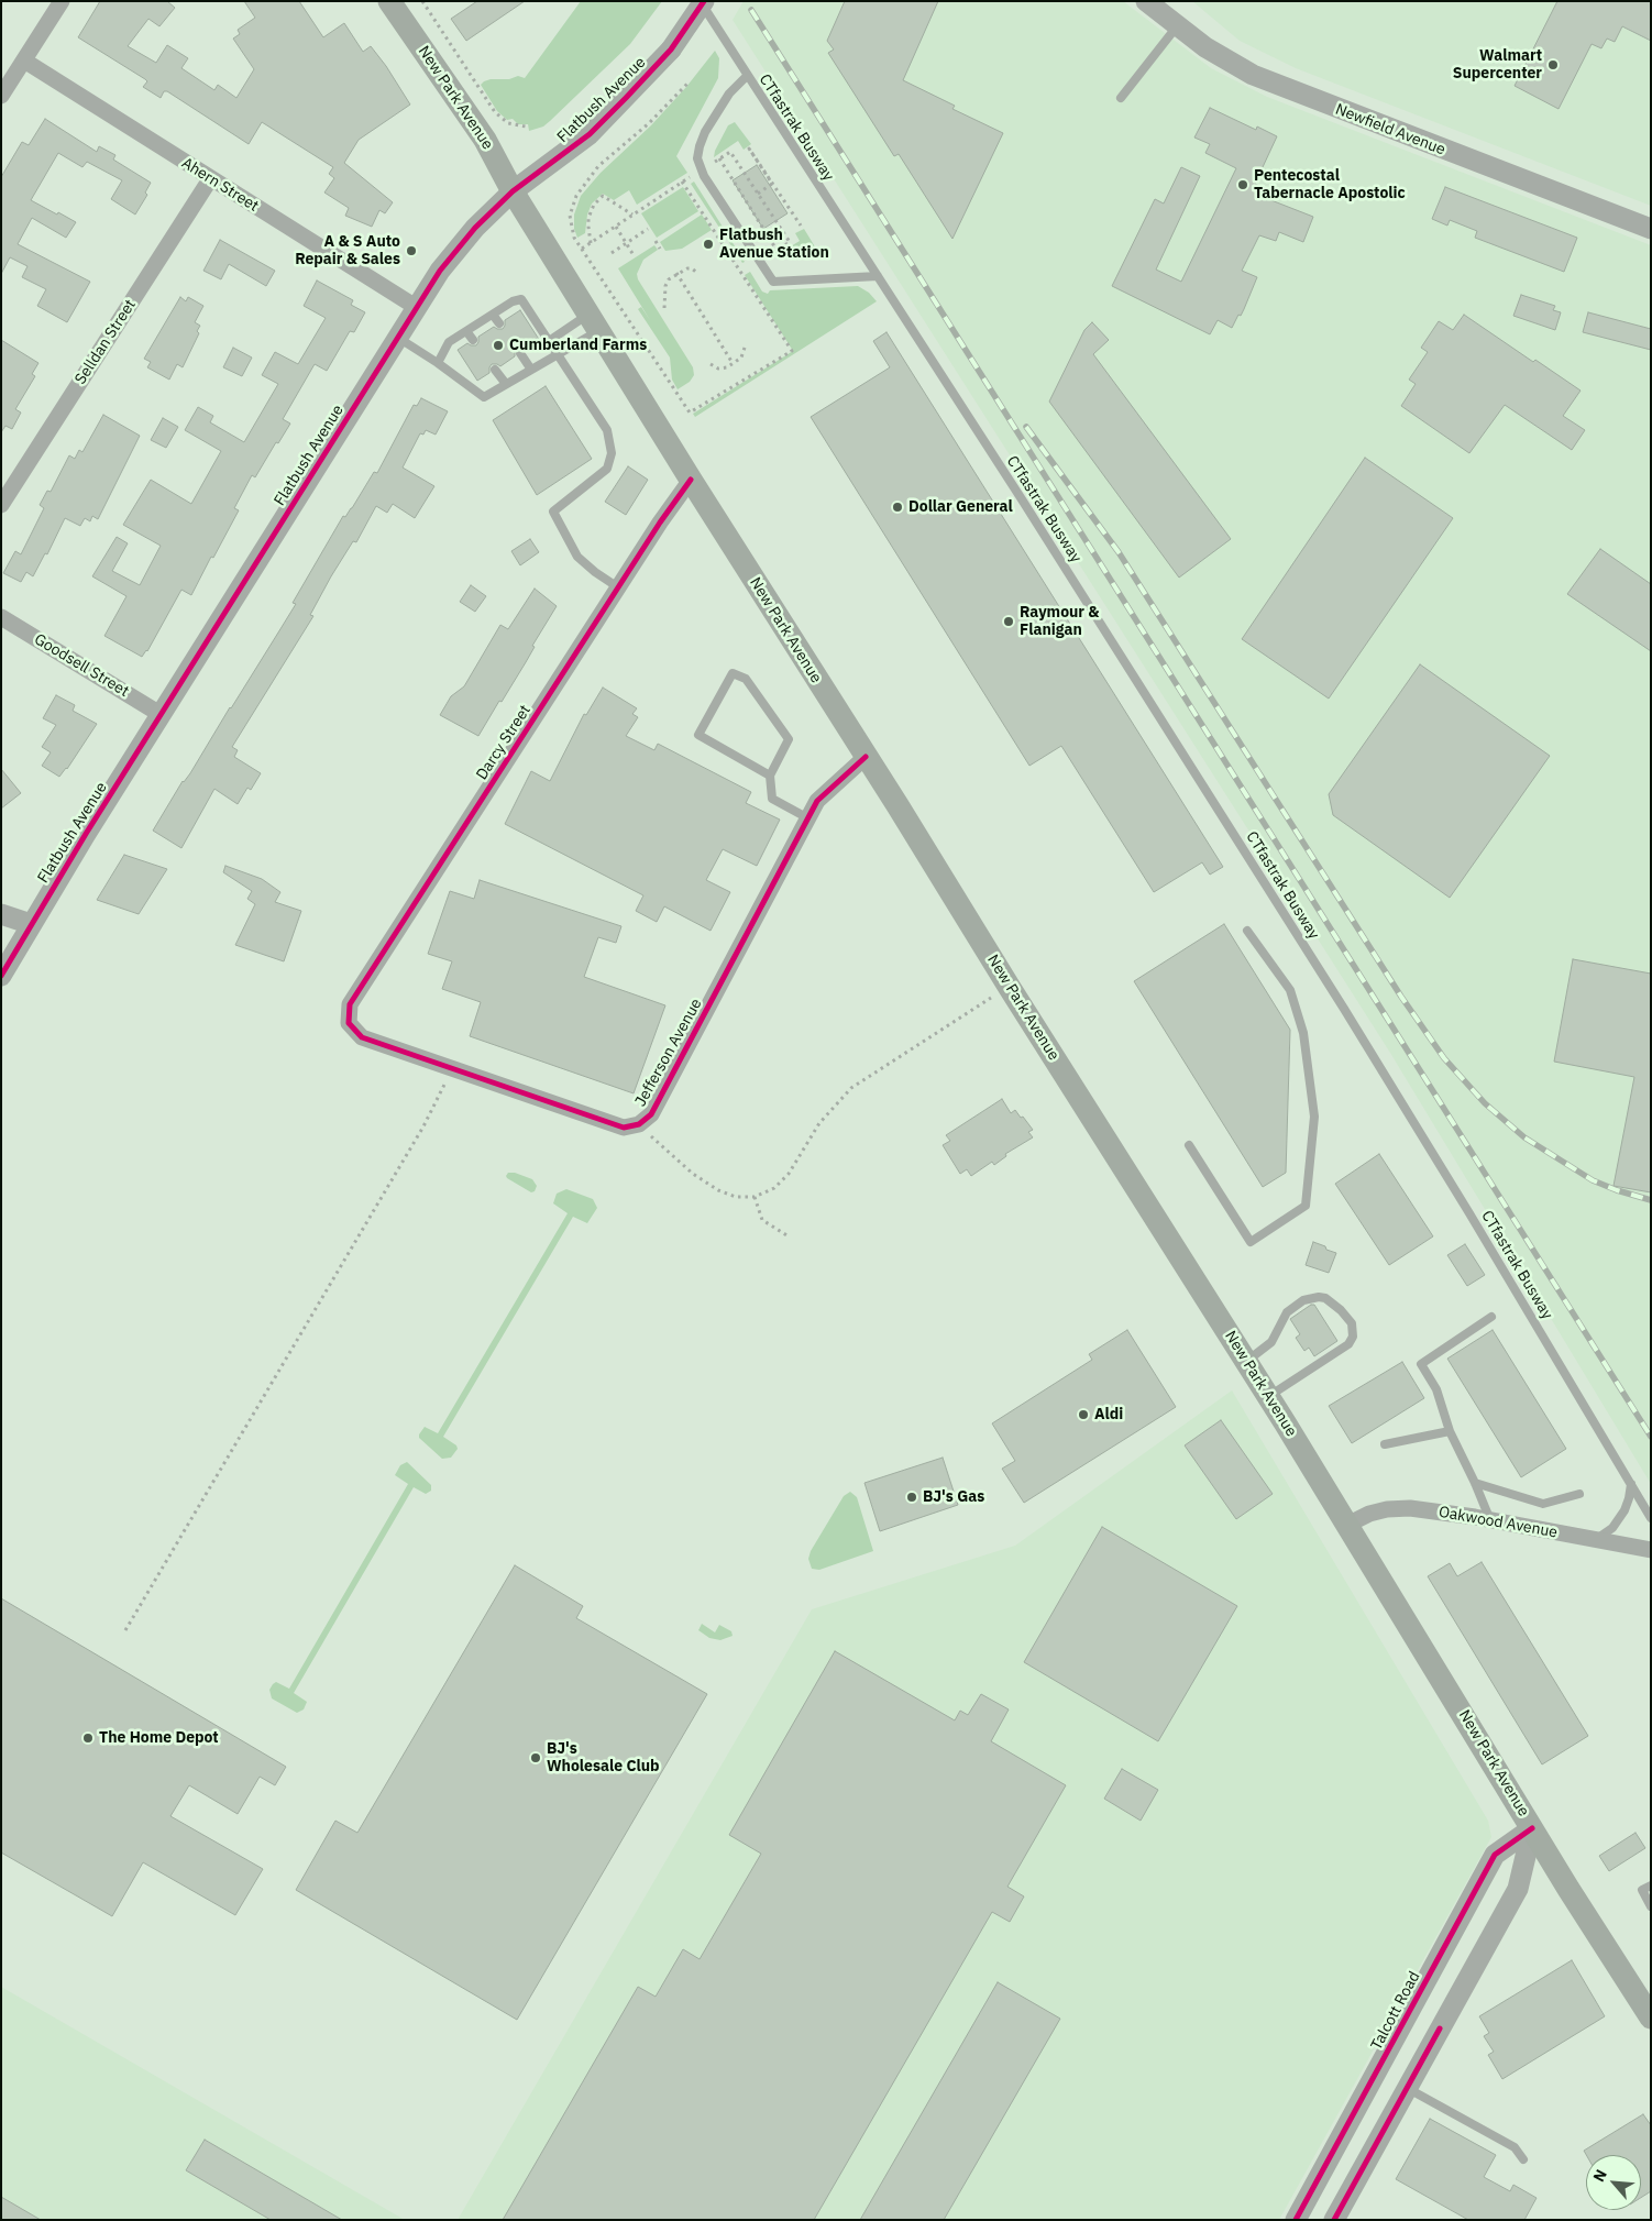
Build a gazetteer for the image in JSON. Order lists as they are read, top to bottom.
{
  "streets": {
    "main road": ["New Park Avenue"],
    "street": [
      "Flatbush Avenue",
      "Newfield Avenue",
      "Ahern Street",
      "Selldan Street",
      "Goodsell Street",
      "Darcy Street",
      "Jefferson Avenue",
      "Oakwood Avenue",
      "Talcott Road"
    ],
    "lane": ["CTfastrak Busway"]
  },
  "crossings": [
    ["New Park Avenue", "Flatbush Avenue"],
    ["New Park Avenue", "Darcy Street"],
    ["New Park Avenue", "Jefferson Avenue"],
    ["New Park Avenue", "Oakwood Avenue"],
    ["New Park Avenue", "Talcott Road"],
    ["Flatbush Avenue", "CTfastrak Busway"],
    ["Flatbush Avenue", "Ahern Street"],
    ["Flatbush Avenue", "Goodsell Street"],
    ["Ahern Street", "Selldan Street"],
    ["Darcy Street", "Jefferson Avenue"]
  ],
  "places": [
    "Walmart Supercenter",
    "Pentecostal Tabernacle Apostolic",
    "Flatbush Avenue Station",
    "A & S Auto Repair & Sales",
    "Cumberland Farms",
    "Dollar General",
    "Raymour & Flanigan",
    "Aldi",
    "BJ's Gas",
    "The Home Depot",
    "BJ's Wholesale Club"
  ],
  "north": "top left"
}
